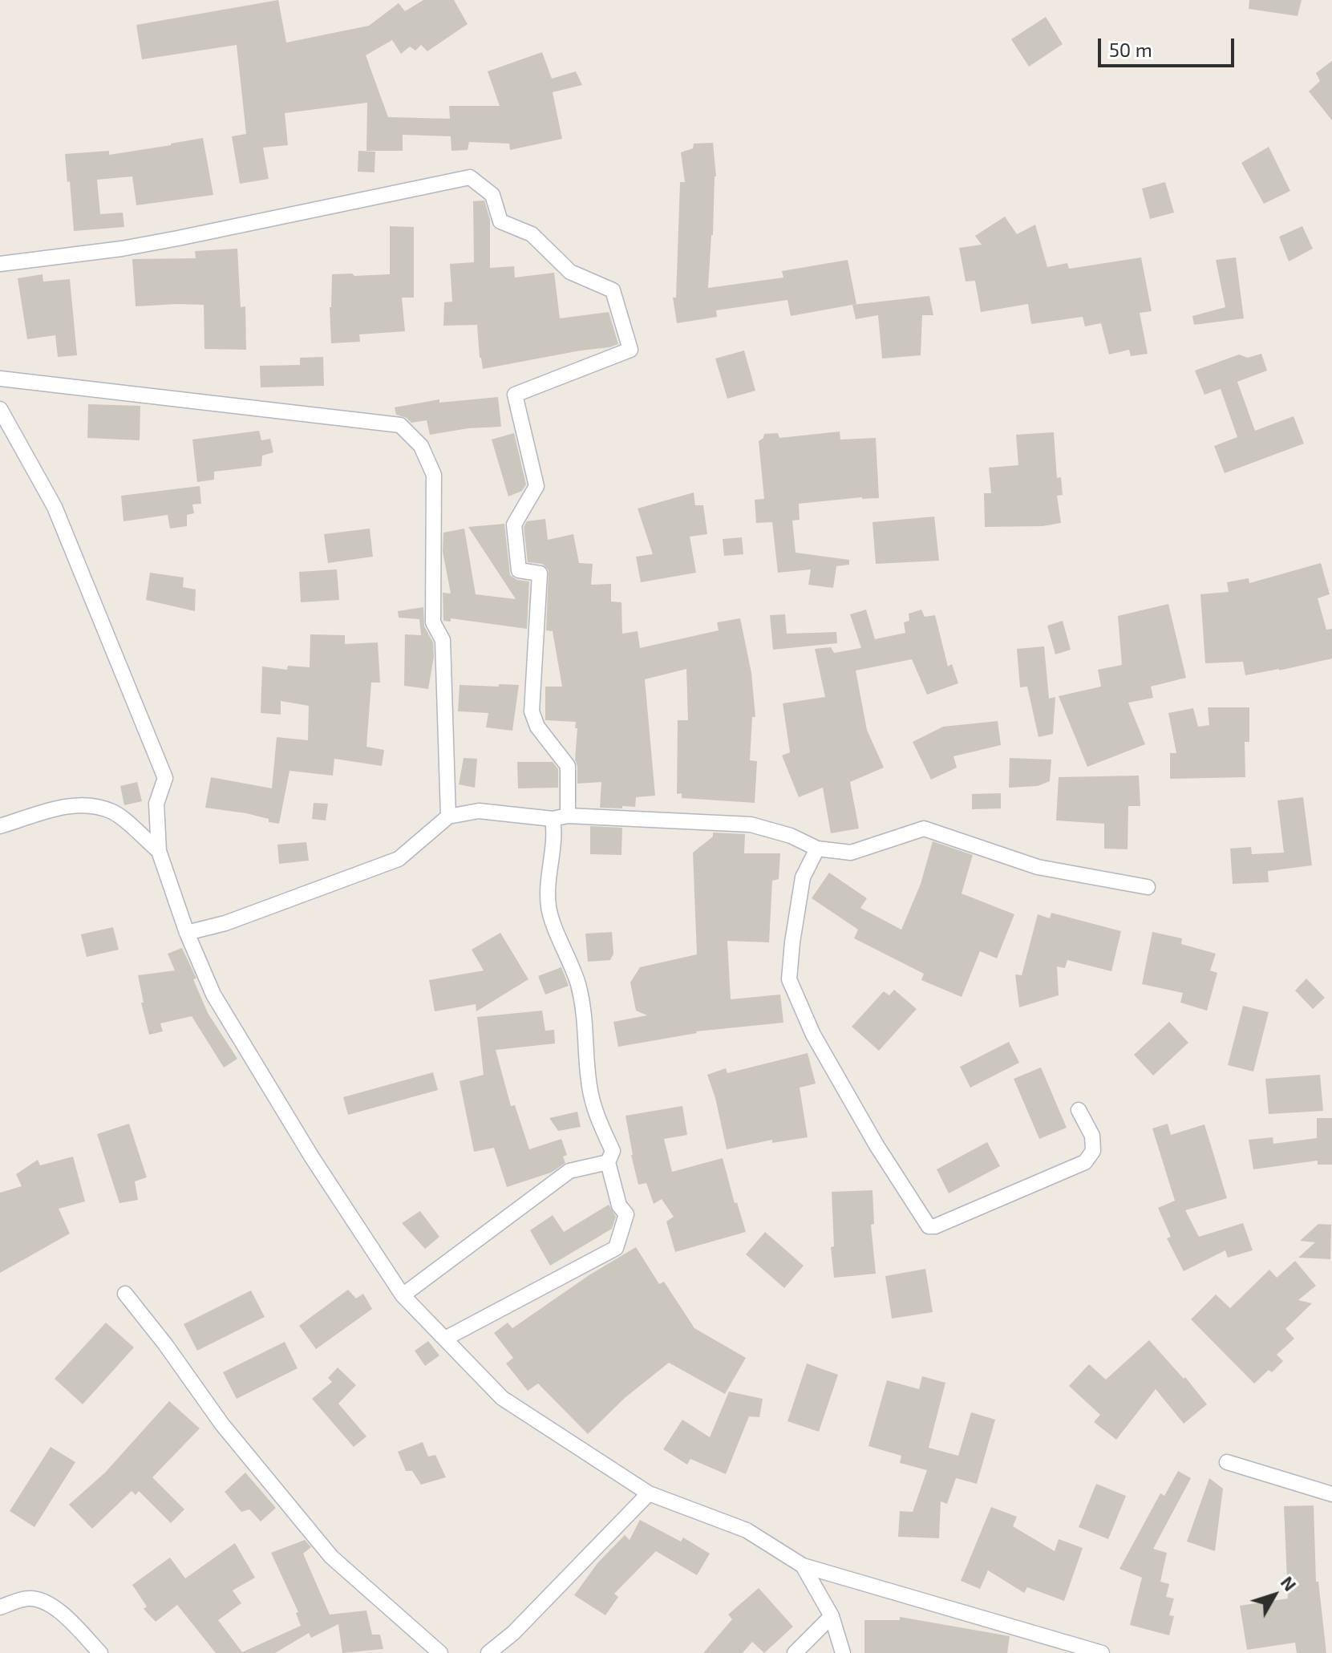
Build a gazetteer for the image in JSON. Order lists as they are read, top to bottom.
{
  "scale_bar": "50 m",
  "north": "top right"
}
